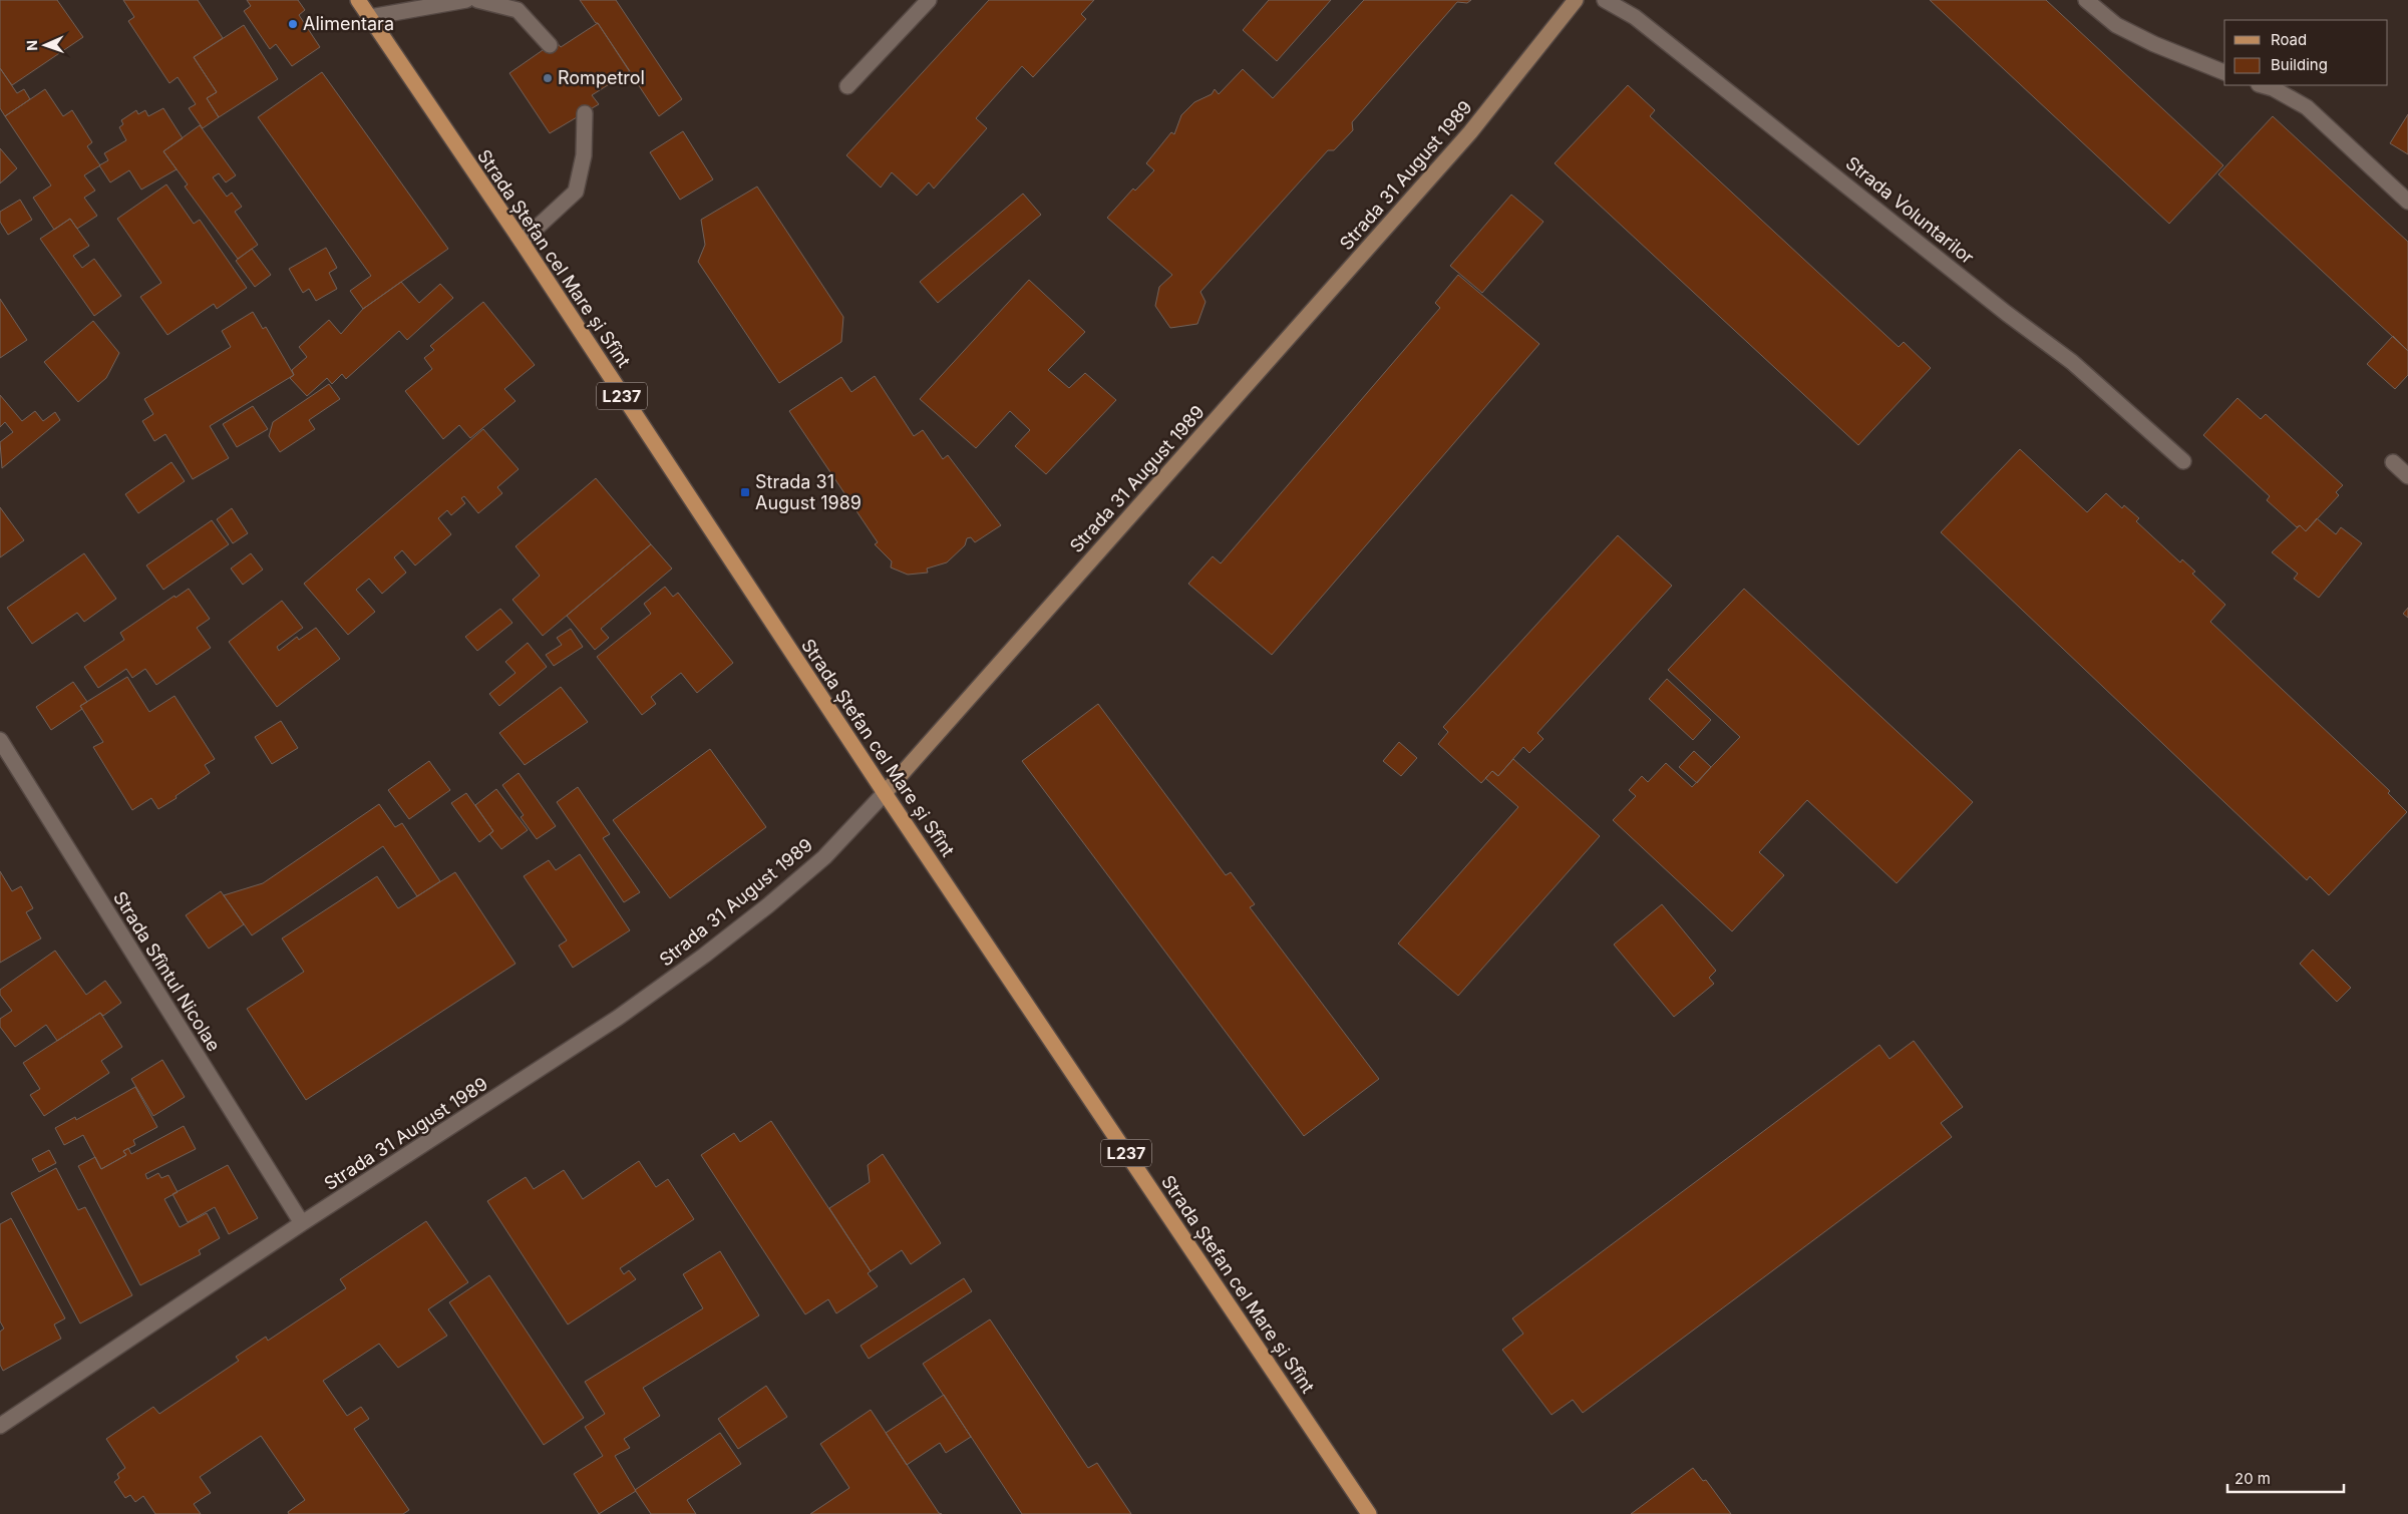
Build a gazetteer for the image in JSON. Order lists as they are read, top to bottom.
{
  "streets": {
    "main road": ["Strada 31 August 1989", "Strada Ștefan cel Mare și Sfînt", "L237"],
    "street": ["Strada Voluntarilor", "Strada Sfîntul Nicolae"]
  },
  "crossings": [
    ["Strada 31 August 1989", "Strada Ștefan cel Mare și Sfînt"],
    ["Strada 31 August 1989", "Strada Sfîntul Nicolae"]
  ],
  "places": {
    "other": ["Alimentara", "Rompetrol"],
    "transit": ["Strada 31 August 1989"]
  },
  "legend": ["Road", "Building"],
  "scale_bar": "20 m",
  "north": "left"
}
